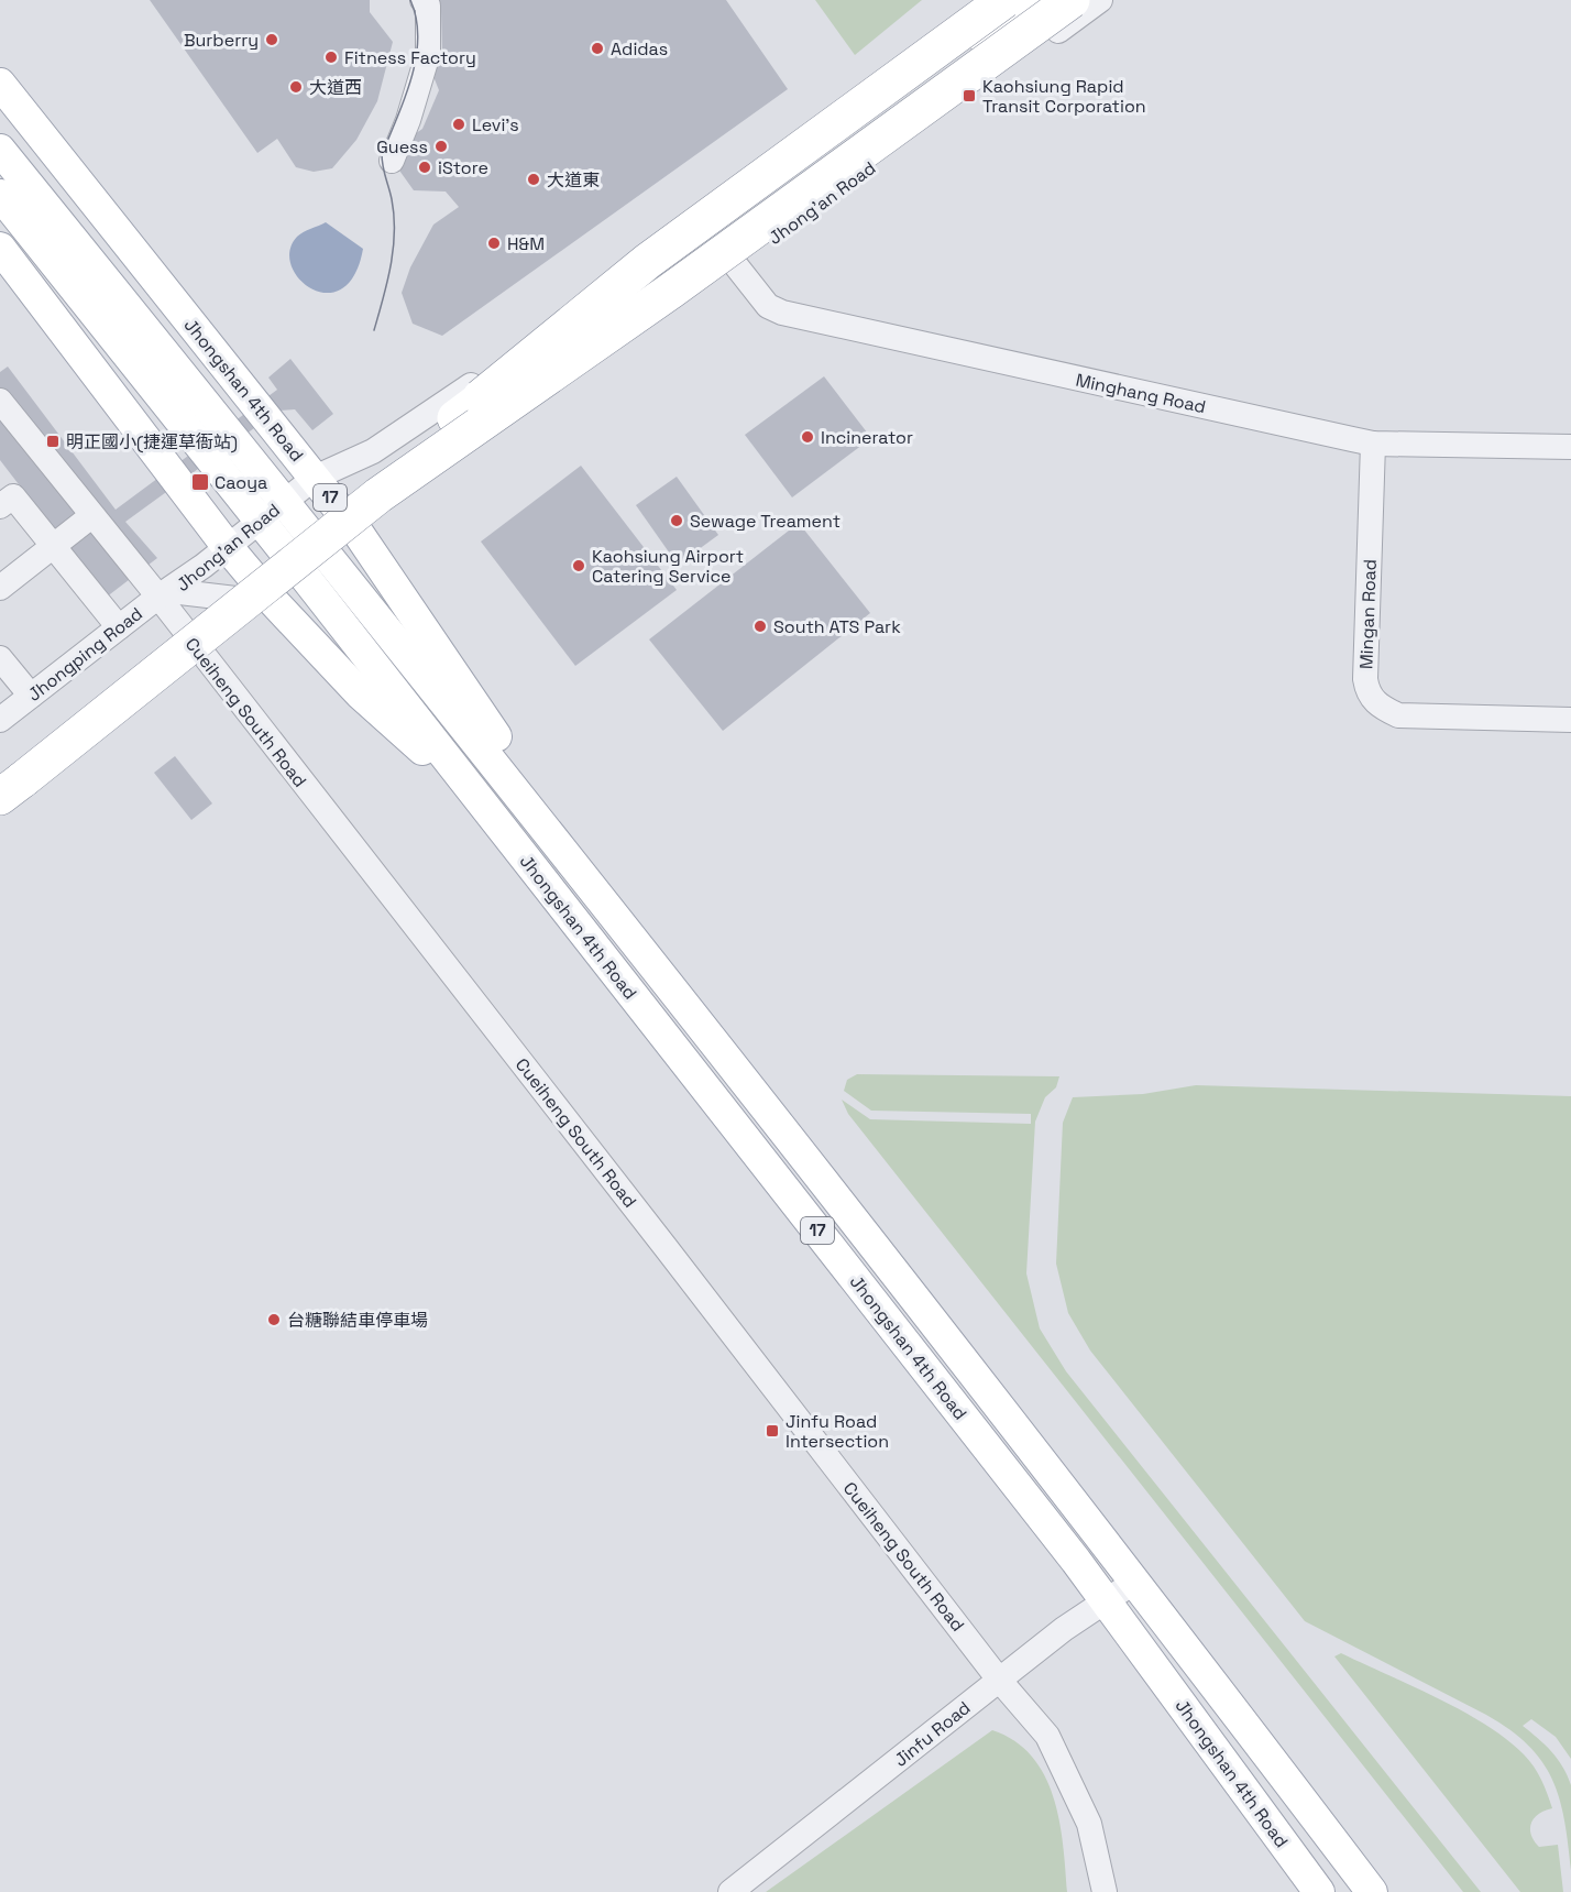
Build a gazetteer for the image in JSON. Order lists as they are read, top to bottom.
{
  "streets": {
    "main road": ["Jhongshan 4th Road", "17"],
    "street": [
      "Jhong'an Road",
      "Minghang Road",
      "Mingan Road",
      "Jhongping Road",
      "Cueiheng South Road",
      "Jinfu Road"
    ]
  },
  "crossings": [
    ["Jhong'an Road", "Jhongshan 4th Road"],
    ["Jhong'an Road", "Minghang Road"],
    ["Jhong'an Road", "Jhongping Road"],
    ["Jhong'an Road", "Cueiheng South Road"],
    ["Jhongshan 4th Road", "Jinfu Road"],
    ["Minghang Road", "Mingan Road"],
    ["Jhongping Road", "Cueiheng South Road"],
    ["Cueiheng South Road", "Jinfu Road"]
  ],
  "places": {
    "other": [
      "Burberry",
      "Adidas",
      "Fitness Factory",
      "大道西",
      "Levi's",
      "Guess",
      "iStore",
      "大道東",
      "H&M",
      "Incinerator",
      "Sewage Treament",
      "Kaohsiung Airport Catering Service",
      "South ATS Park",
      "台糖聯結車停車場"
    ],
    "transit": [
      "Kaohsiung Rapid Transit Corporation",
      "明正國小(捷運草衙站)",
      "Caoya",
      "Jinfu Road Intersection"
    ]
  }
}
